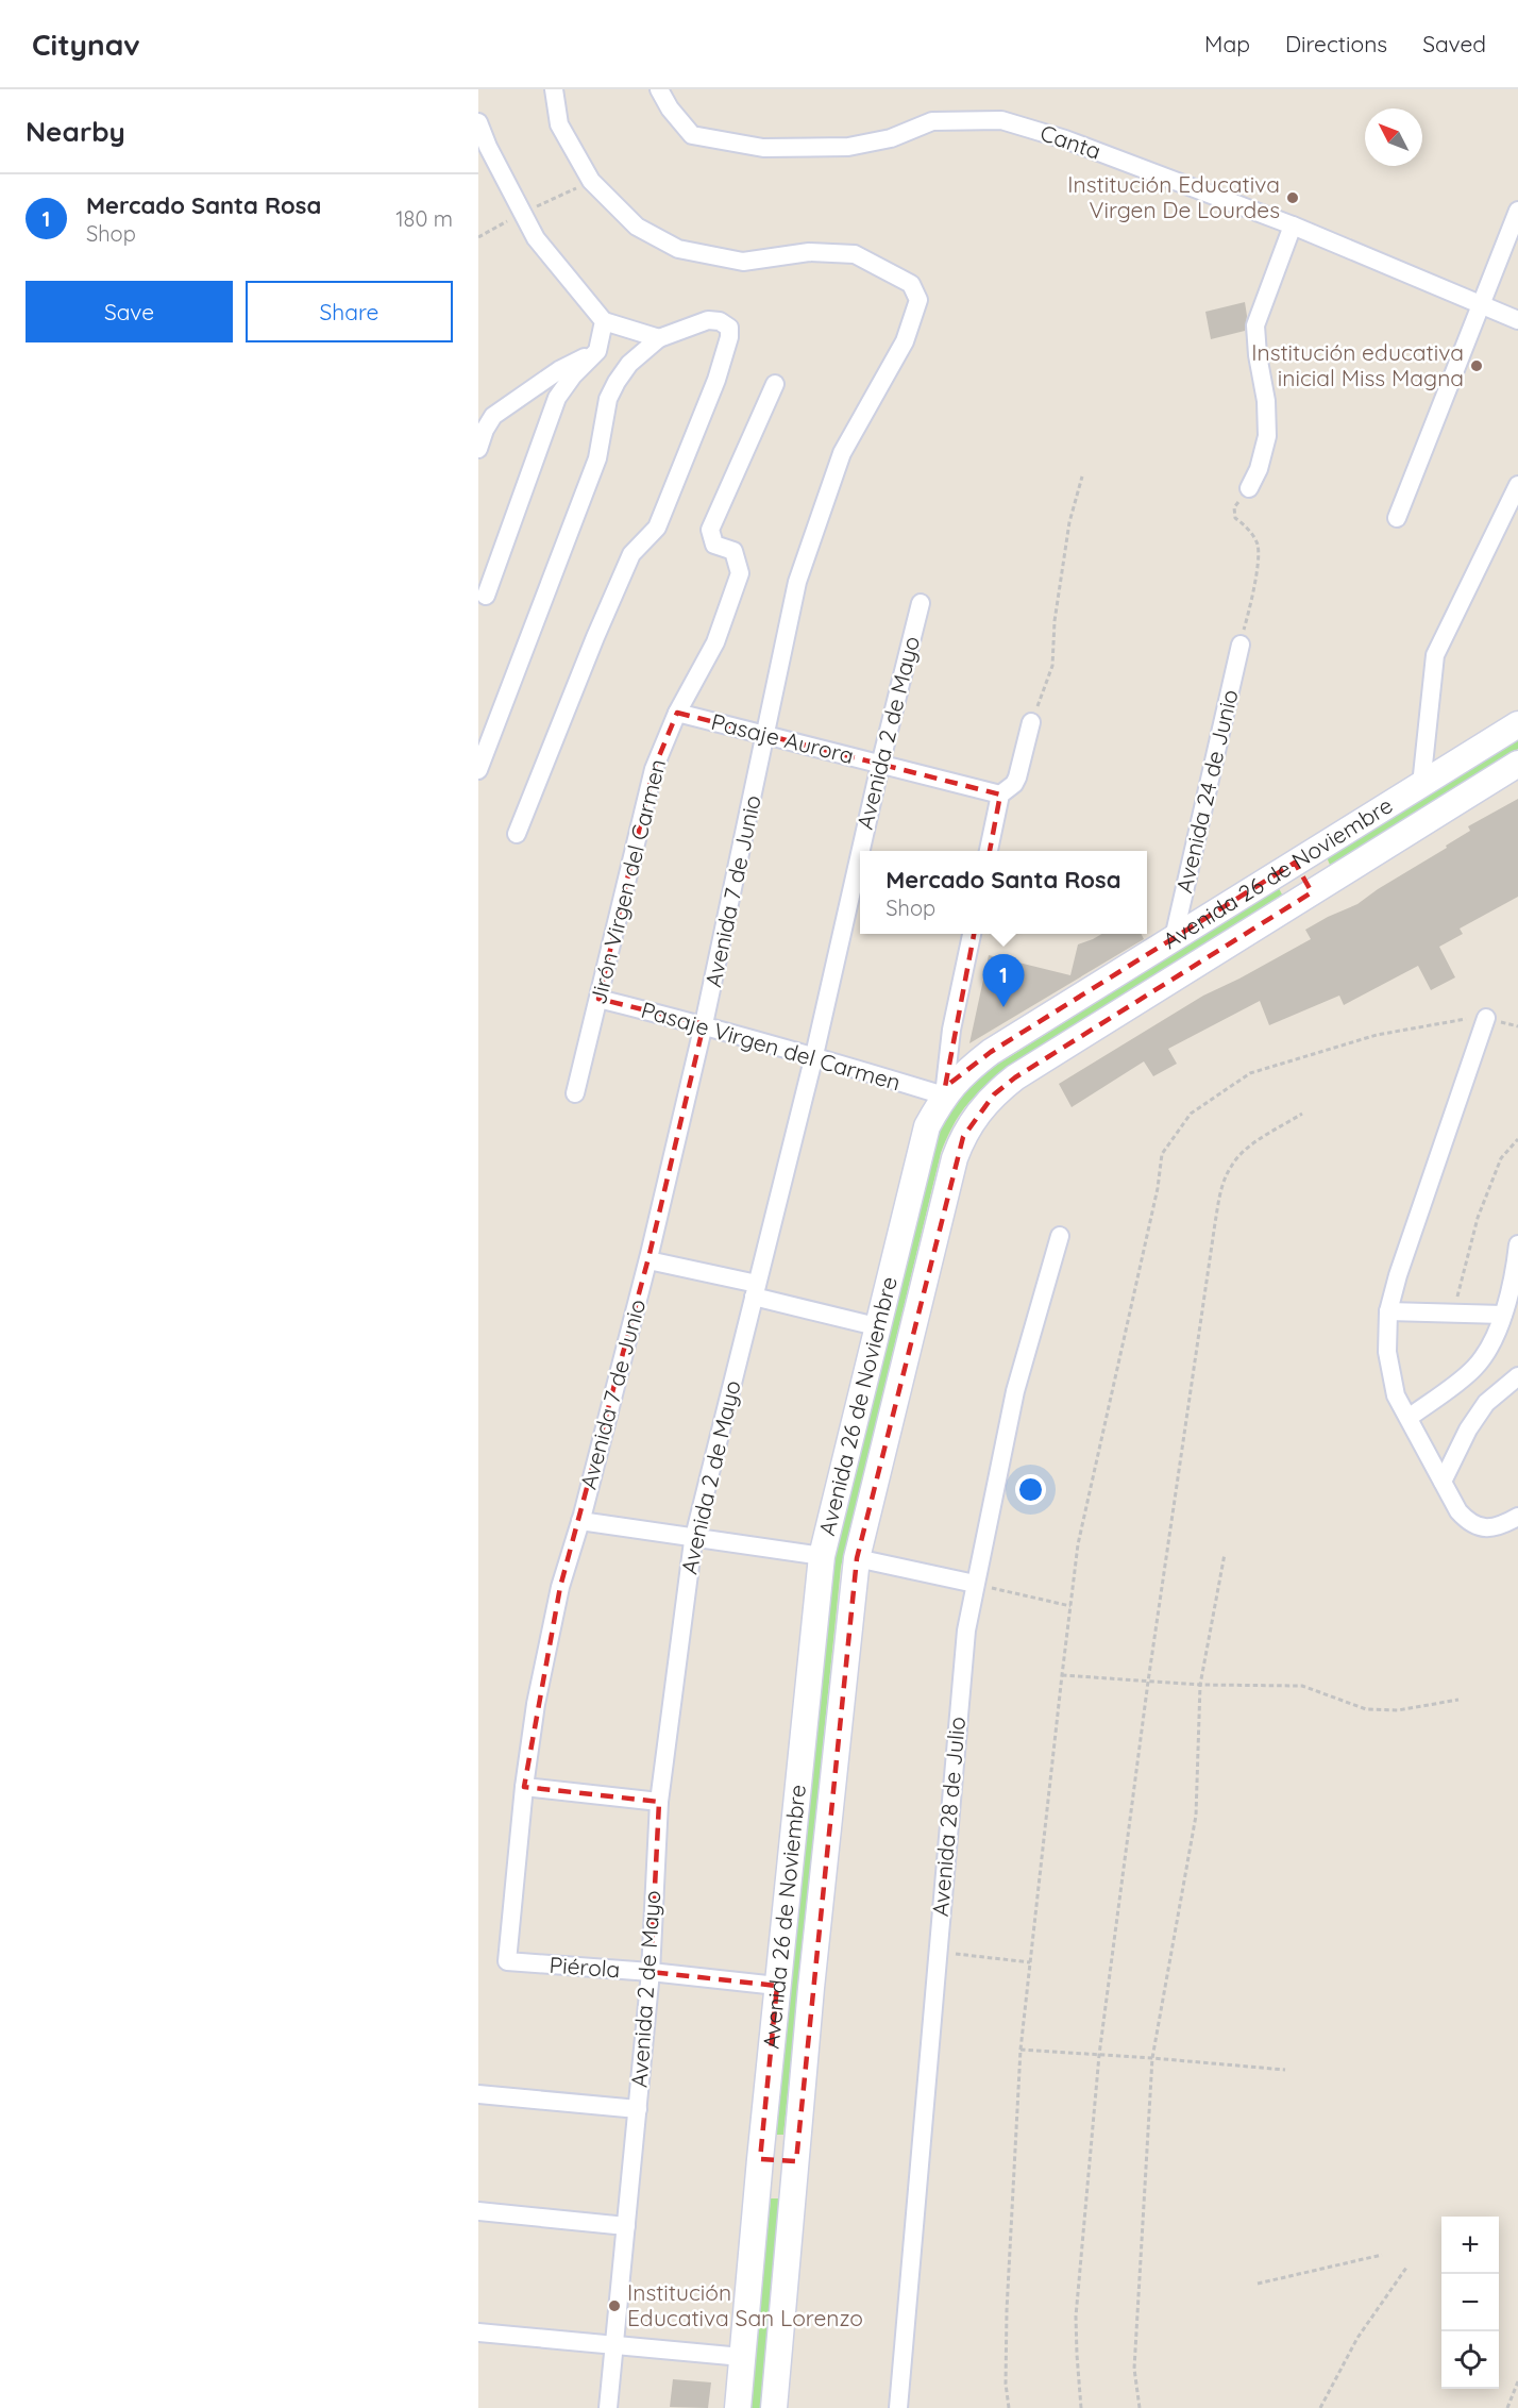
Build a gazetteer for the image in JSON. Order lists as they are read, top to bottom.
{
  "streets": {
    "main road": ["Avenida 26 de Noviembre"],
    "street": [
      "Canta",
      "Avenida 2 de Mayo",
      "Pasaje Aurora",
      "Avenida 24 de Junio",
      "Jirón Virgen del Carmen",
      "Avenida 7 de Junio",
      "Pasaje Virgen del Carmen",
      "Avenida 28 de Julio",
      "Piérola"
    ]
  },
  "crossings": [
    ["Avenida 2 de Mayo", "Pasaje Aurora"],
    ["Avenida 2 de Mayo", "Pasaje Virgen del Carmen"],
    ["Avenida 2 de Mayo", "Piérola"],
    ["Pasaje Aurora", "Jirón Virgen del Carmen"],
    ["Pasaje Aurora", "Avenida 7 de Junio"],
    ["Avenida 24 de Junio", "Avenida 26 de Noviembre"],
    ["Avenida 26 de Noviembre", "Pasaje Virgen del Carmen"],
    ["Avenida 26 de Noviembre", "Piérola"],
    ["Jirón Virgen del Carmen", "Pasaje Virgen del Carmen"],
    ["Avenida 7 de Junio", "Pasaje Virgen del Carmen"],
    ["Avenida 7 de Junio", "Piérola"]
  ],
  "places": ["Institución Educativa Virgen De Lourdes", "Institución educativa inicial Miss Magna", "Institución Educativa San Lorenzo"],
  "north": "top left",
  "page": {
    "header": "Citynav",
    "nav": ["Map", "Directions", "Saved"],
    "heading": "Nearby",
    "list": [
      {
        "mark": "1",
        "name": "Mercado Santa Rosa",
        "note": "Shop",
        "value": "180 m"
      }
    ],
    "buttons": ["Save", "Share"],
    "popup": ["Mercado Santa Rosa", "Shop"],
    "pins": "1",
    "map_buttons": ["+", "−"]
  }
}
